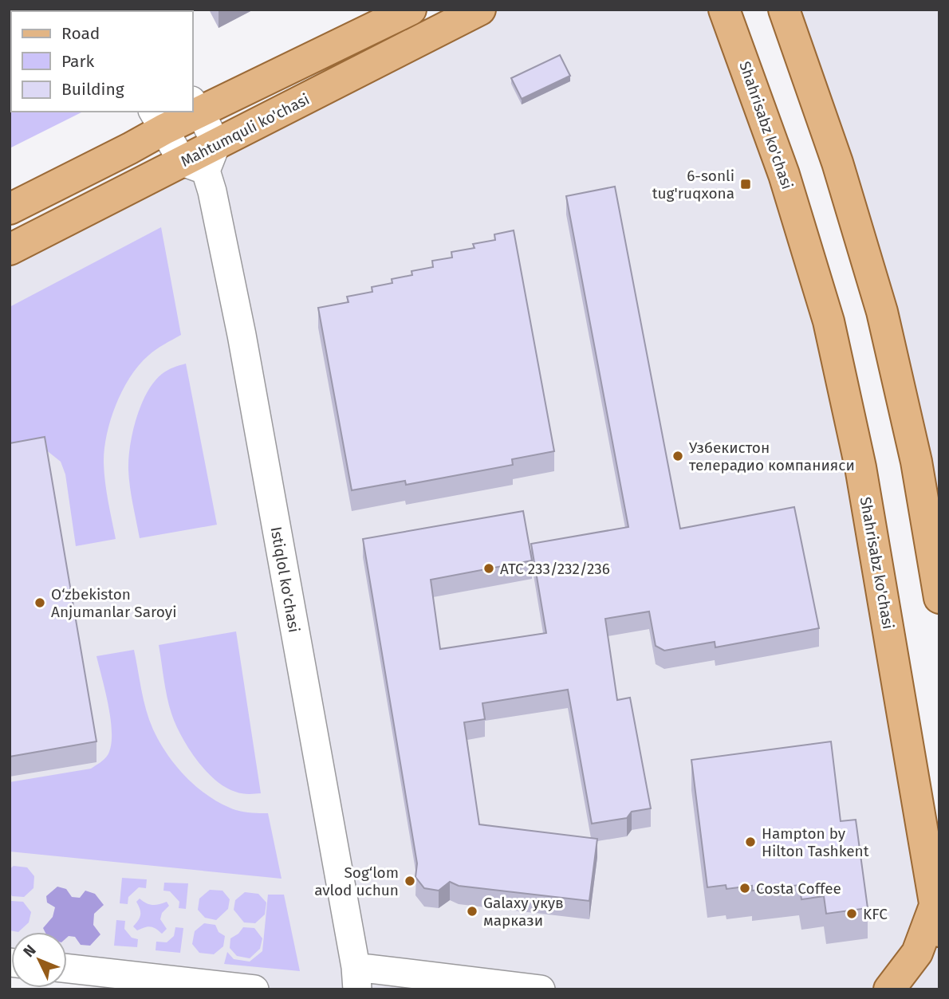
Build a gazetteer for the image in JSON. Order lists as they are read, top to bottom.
{
  "streets": {
    "main road": ["Shahrisabz ko'chasi", "Mahtumquli ko'chasi"],
    "street": ["Istiqlol ko'chasi"]
  },
  "crossings": [
    ["Mahtumquli ko'chasi", "Istiqlol ko'chasi"]
  ],
  "places": {
    "transit": ["6-sonli tug'ruqxona"],
    "other": [
      "Узбекистон телерадио компанияси",
      "АТС 233/232/236",
      "O‘zbekiston Anjumanlar Saroyi",
      "Hampton by Hilton Tashkent",
      "Sog‘lom avlod uchun",
      "Costa Coffee",
      "Galaxy укув маркази",
      "KFC"
    ]
  },
  "legend": ["Road", "Park", "Building"],
  "north": "top left"
}
